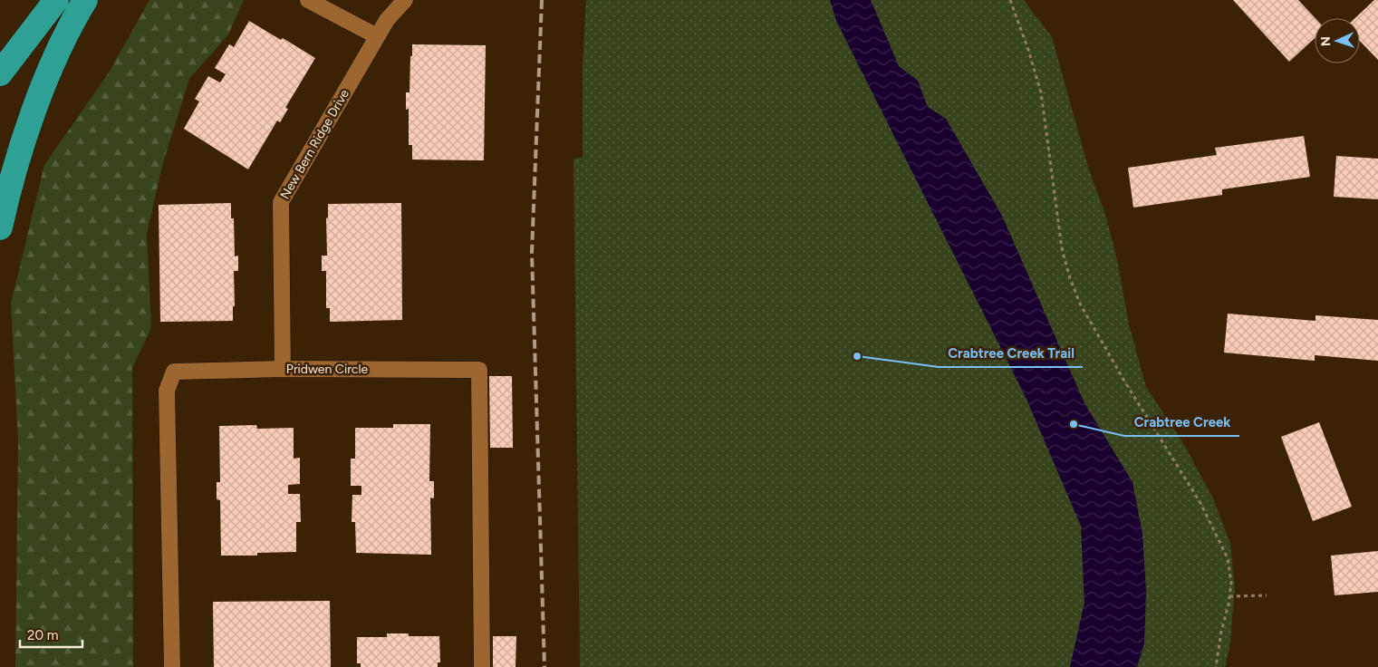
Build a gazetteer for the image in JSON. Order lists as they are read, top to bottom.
{
  "streets": {
    "street": ["New Bern Ridge Drive", "Pridwen Circle"]
  },
  "crossings": [
    ["New Bern Ridge Drive", "Pridwen Circle"]
  ],
  "places": ["Crabtree Creek Trail", "Crabtree Creek"],
  "scale_bar": "20 m",
  "north": "left"
}
